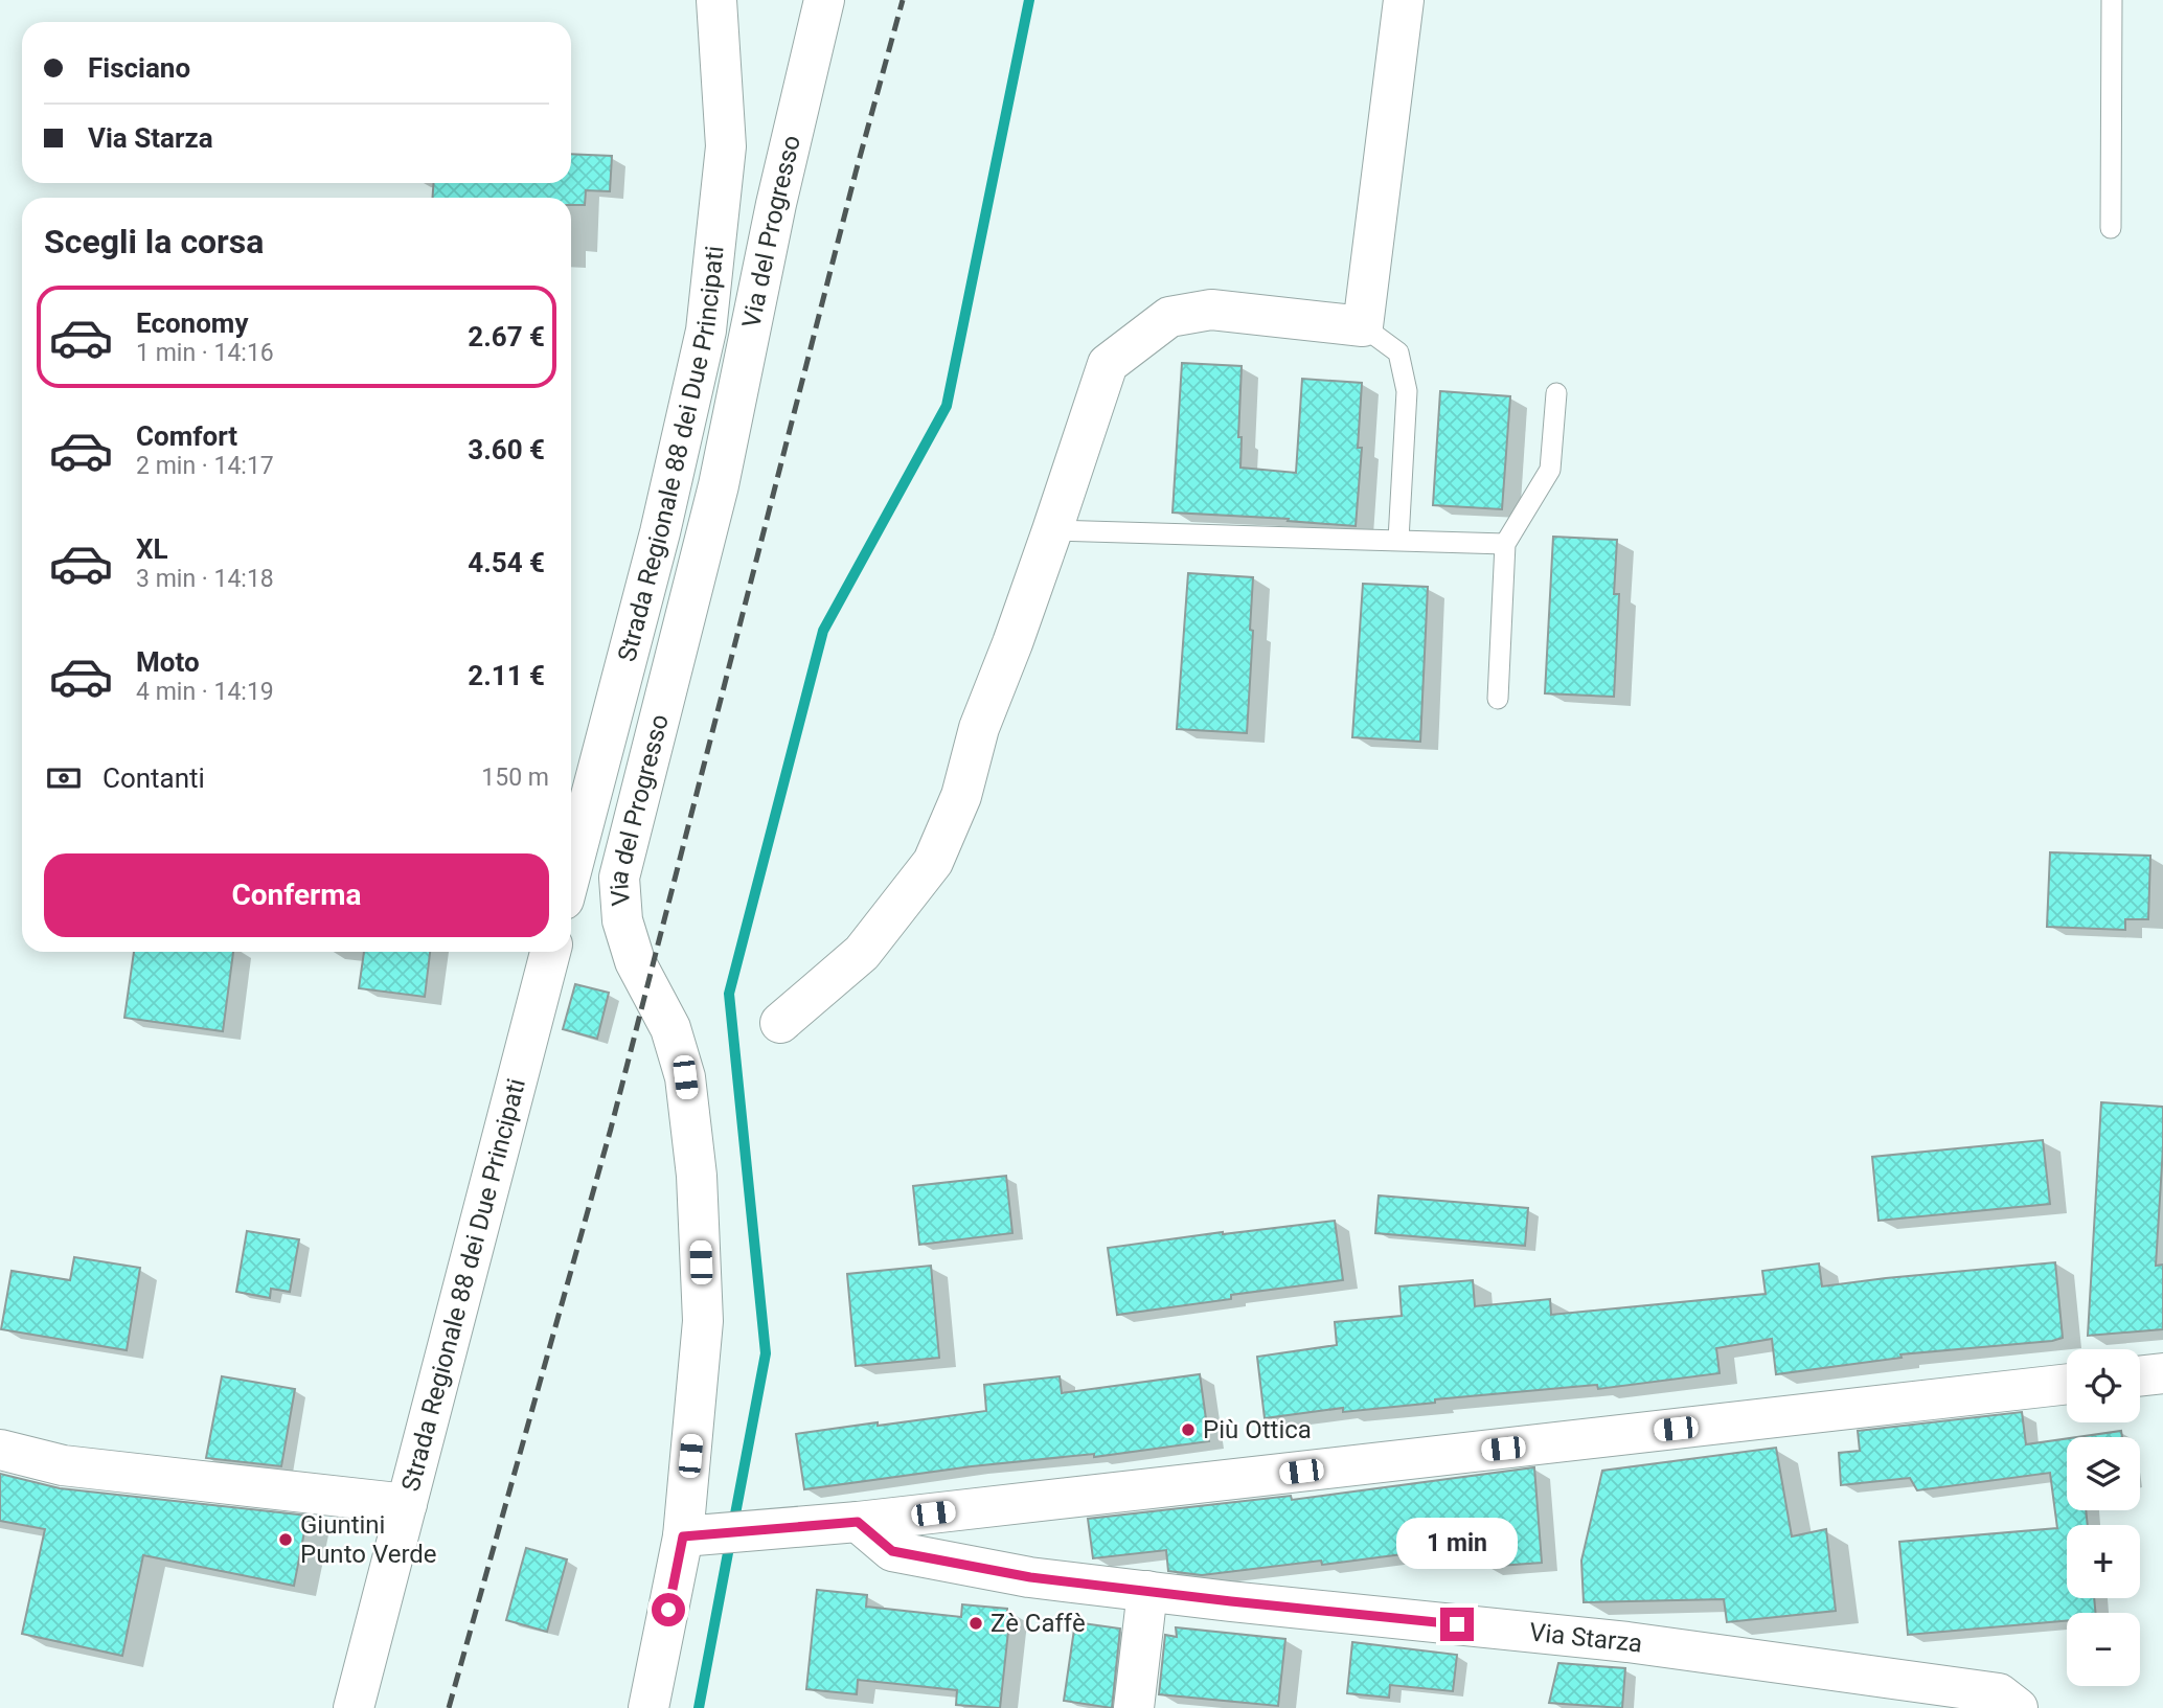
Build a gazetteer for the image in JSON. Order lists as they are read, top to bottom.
{
  "streets": {
    "street": ["Via del Progresso", "Strada Regionale 88 dei Due Principati", "Via Starza"]
  },
  "places": ["Più Ottica", "Giuntini Punto Verde", "Zè Caffè"],
  "page": {
    "banner": ["Fisciano", "Via Starza"],
    "heading": "Scegli la corsa",
    "list": [
      {
        "name": "Economy",
        "note": "1 min · 14:16",
        "value": "2.67 €"
      },
      {
        "name": "Comfort",
        "note": "2 min · 14:17",
        "value": "3.60 €"
      },
      {
        "name": "XL",
        "note": "3 min · 14:18",
        "value": "4.54 €"
      },
      {
        "name": "Moto",
        "note": "4 min · 14:19",
        "value": "2.11 €"
      }
    ],
    "pay": ["Contanti", "150 m"],
    "buttons": "Conferma",
    "map_buttons": ["+", "−"],
    "bubble": "1 min"
  }
}
